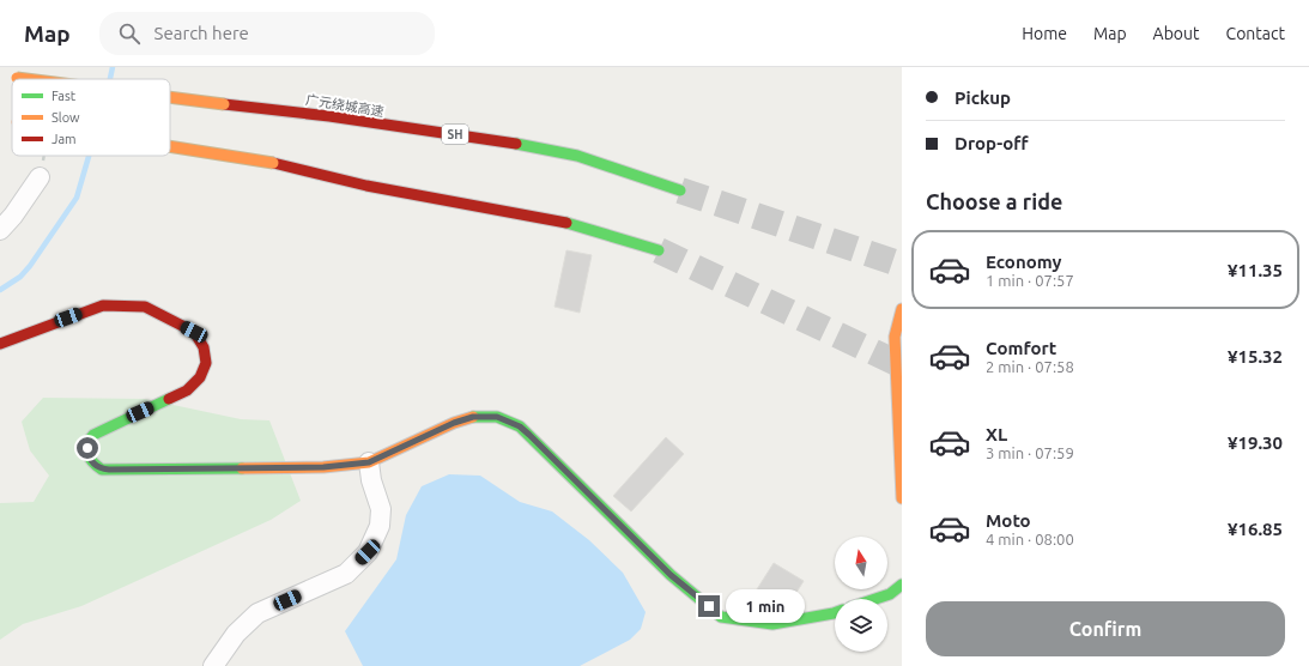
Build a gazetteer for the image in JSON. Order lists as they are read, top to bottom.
{
  "streets": {
    "main road": ["广元绕城高速", "SH"]
  },
  "legend": ["Fast", "Slow", "Jam"],
  "north": "top",
  "page": {
    "header": "Map",
    "search": "Search here",
    "nav": [
      "Home",
      "Map",
      "About",
      "Contact"
    ],
    "banner": ["Pickup", "Drop-off"],
    "heading": "Choose a ride",
    "list": [
      {
        "name": "Economy",
        "note": "1 min · 07:57",
        "value": "¥11.35"
      },
      {
        "name": "Comfort",
        "note": "2 min · 07:58",
        "value": "¥15.32"
      },
      {
        "name": "XL",
        "note": "3 min · 07:59",
        "value": "¥19.30"
      },
      {
        "name": "Moto",
        "note": "4 min · 08:00",
        "value": "¥16.85"
      }
    ],
    "bubble": "1 min",
    "buttons": "Confirm"
  }
}
